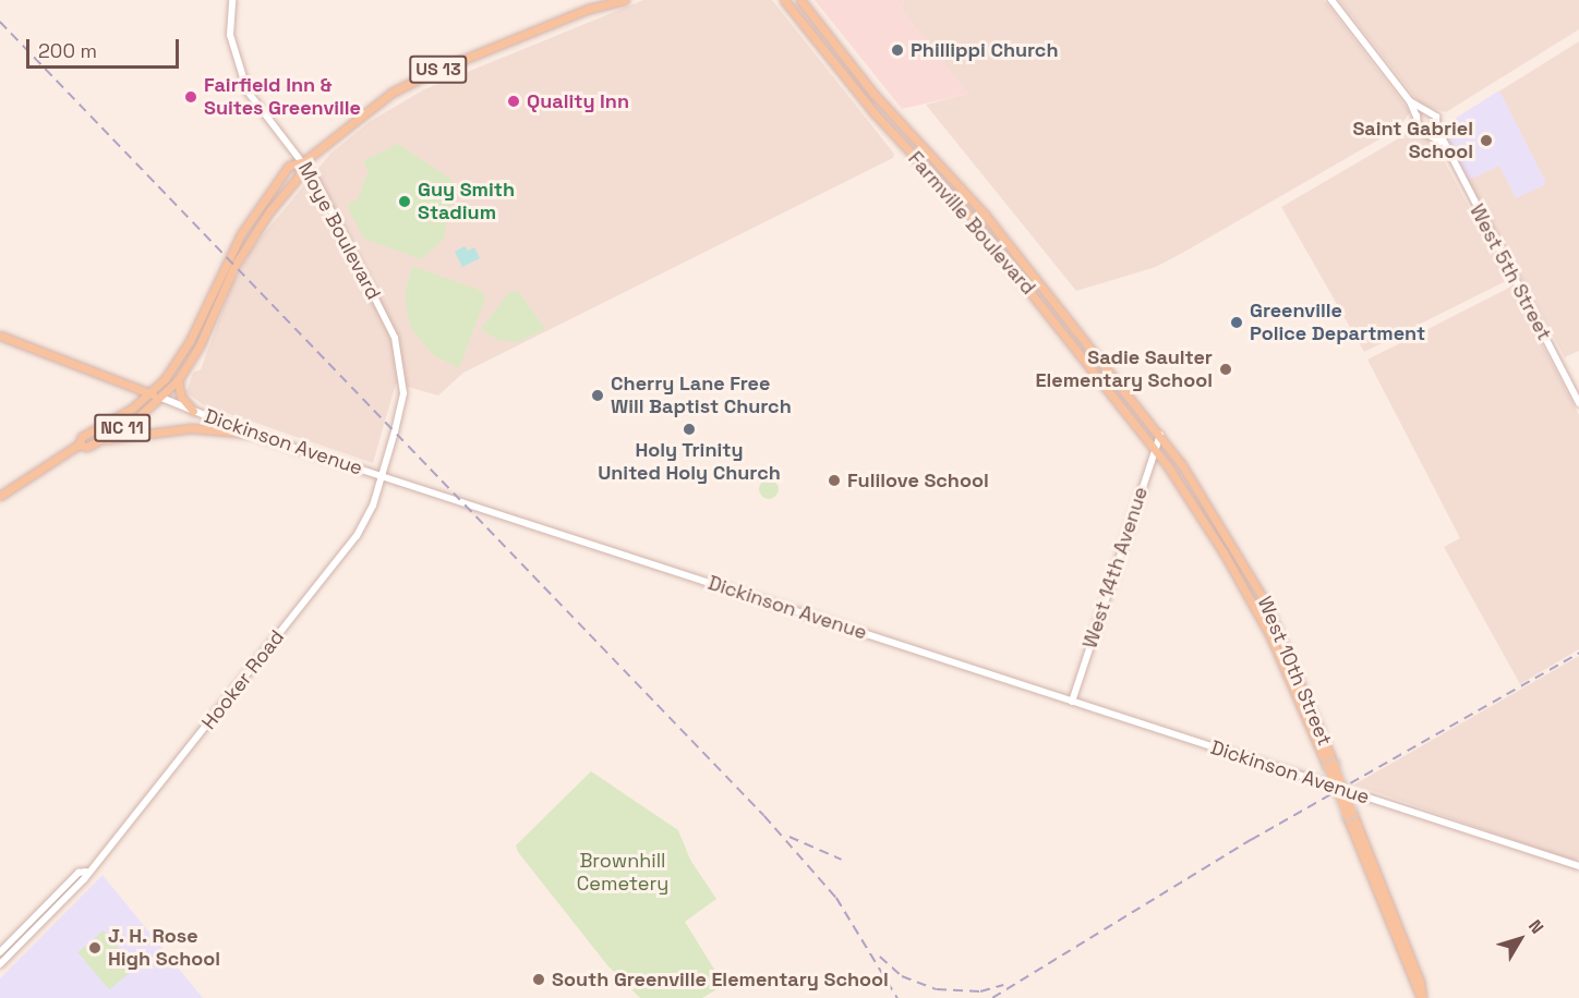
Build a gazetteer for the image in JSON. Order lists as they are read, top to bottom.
{
  "streets": {
    "main road": [
      "US 13",
      "Farmville Boulevard",
      "Moye Boulevard",
      "West 5th Street",
      "NC 11",
      "Dickinson Avenue",
      "West 14th Avenue",
      "West 10th Street",
      "Hooker Road"
    ]
  },
  "crossings": [
    ["US 13", "Moye Boulevard"],
    ["US 13", "NC 11"],
    ["US 13", "Dickinson Avenue"],
    ["Farmville Boulevard", "West 14th Avenue"],
    ["Farmville Boulevard", "West 10th Street"],
    ["Moye Boulevard", "Dickinson Avenue"],
    ["Moye Boulevard", "Hooker Road"],
    ["NC 11", "Dickinson Avenue"],
    ["Dickinson Avenue", "West 14th Avenue"],
    ["Dickinson Avenue", "Hooker Road"],
    ["West 14th Avenue", "West 10th Street"]
  ],
  "parks": ["Brownhill Cemetery"],
  "places": [
    "Phillippi Church",
    "Fairfield Inn & Suites Greenville",
    "Quality Inn",
    "Saint Gabriel School",
    "Guy Smith Stadium",
    "Greenville Police Department",
    "Sadie Saulter Elementary School",
    "Cherry Lane Free Will Baptist Church",
    "Holy Trinity United Holy Church",
    "Fulilove School",
    "J. H. Rose High School",
    "South Greenville Elementary School"
  ],
  "scale_bar": "200 m",
  "north": "top right"
}
